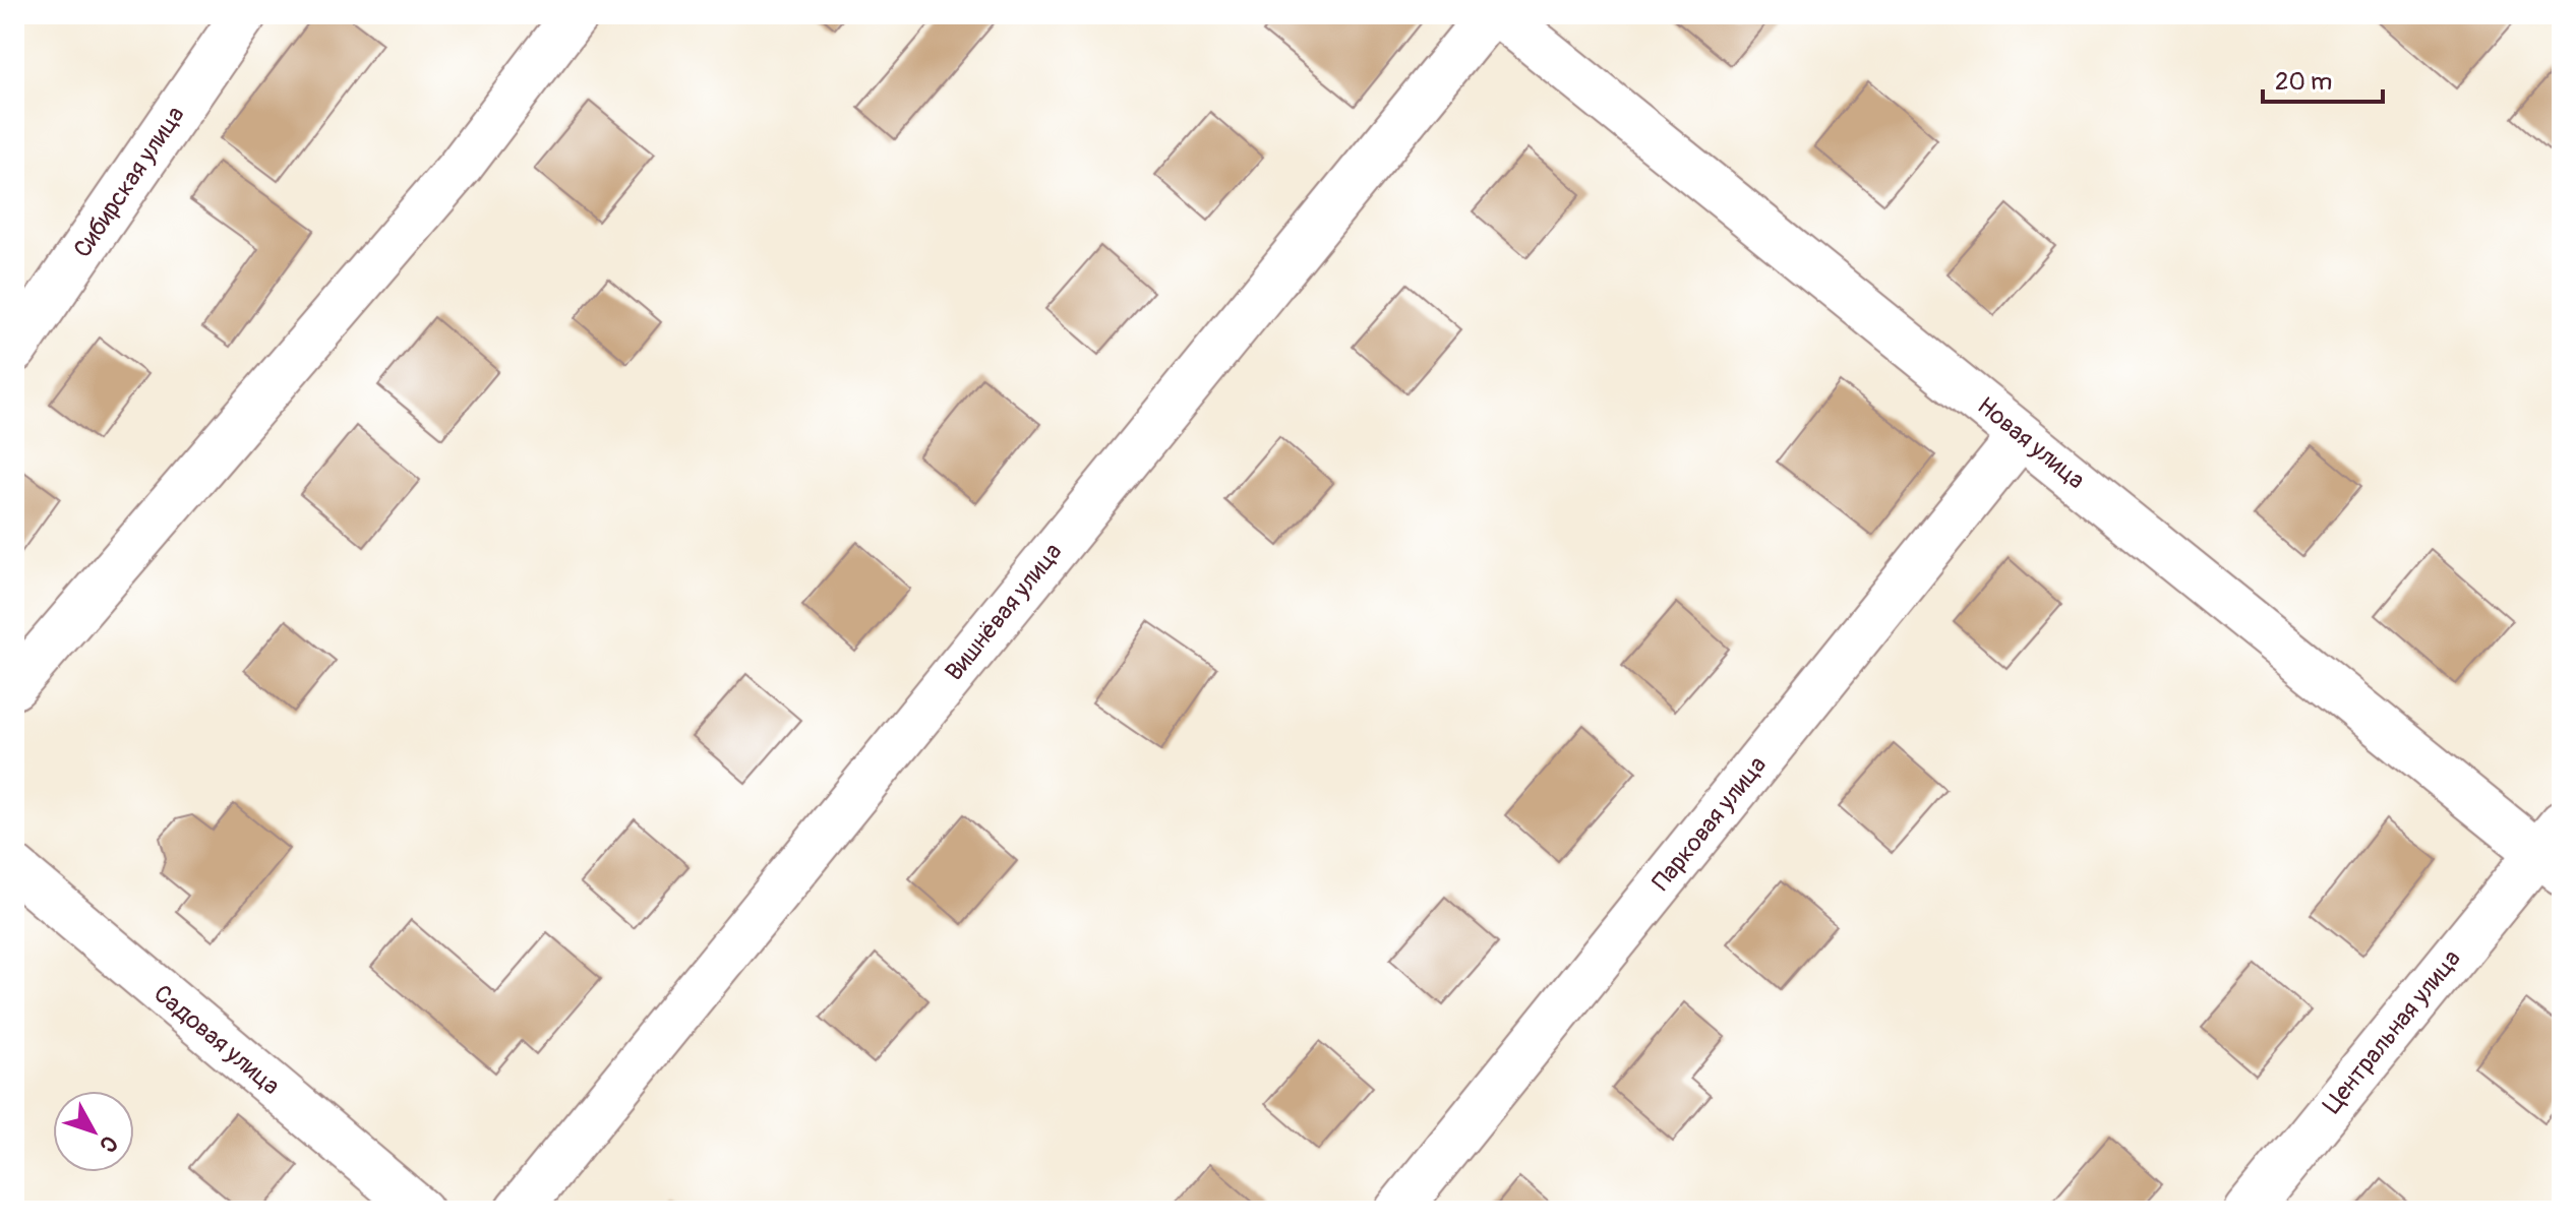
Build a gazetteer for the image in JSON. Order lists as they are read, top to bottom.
{
  "streets": {
    "street": [
      "Сибирская улица",
      "Новая улица",
      "Вишнёвая улица",
      "Парковая улица",
      "Центральная улица",
      "Садовая улица"
    ]
  },
  "crossings": [
    ["Новая улица", "Парковая улица"],
    ["Новая улица", "Центральная улица"]
  ],
  "scale_bar": "20 m",
  "north": "bottom right"
}
